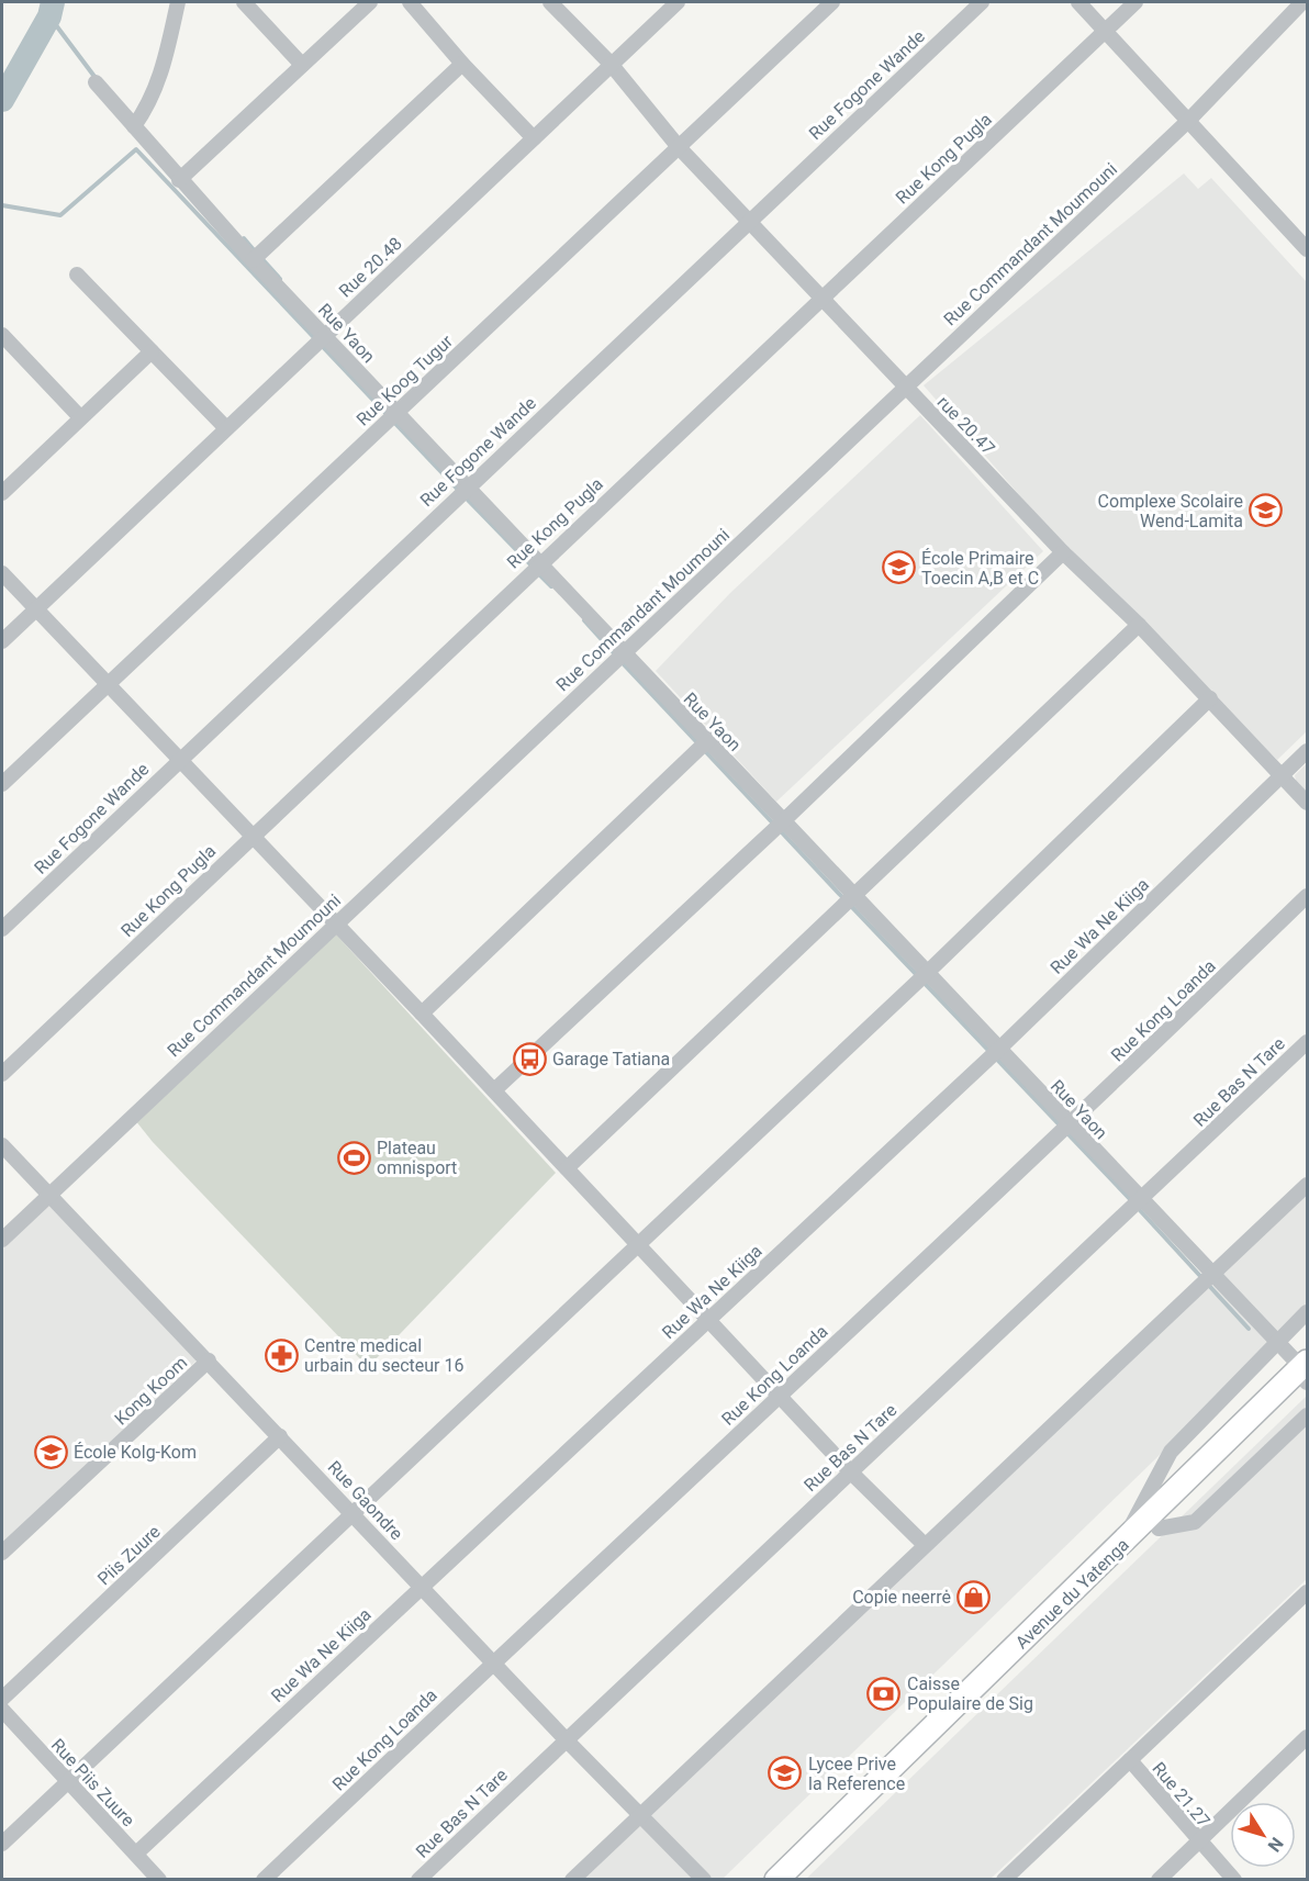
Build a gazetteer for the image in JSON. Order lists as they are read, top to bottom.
{
  "streets": {
    "main road": ["Avenue du Yatenga"],
    "street": [
      "Rue Fogone Wande",
      "Rue Kong Pugla",
      "Rue Commandant Moumouni",
      "Rue 20.48",
      "Rue Yaon",
      "Rue Koog Tugur",
      "rue 20.47",
      "Rue Wa Ne Kiiga",
      "Rue Kong Loanda",
      "Rue Bas N Tare",
      "Kong Koom",
      "Rue Gaondre",
      "Piis Zuure",
      "Rue Piis Zuure",
      "Rue 21.27"
    ]
  },
  "crossings": [
    ["Rue Fogone Wande", "Rue Yaon"],
    ["Rue Fogone Wande", "rue 20.47"],
    ["Rue Kong Pugla", "Rue Yaon"],
    ["Rue Kong Pugla", "rue 20.47"],
    ["Rue Commandant Moumouni", "Rue Yaon"],
    ["Rue Commandant Moumouni", "rue 20.47"],
    ["Rue Commandant Moumouni", "Rue Gaondre"],
    ["Rue 20.48", "Rue Yaon"],
    ["Rue 20.48", "rue 20.47"],
    ["Rue Yaon", "Rue Koog Tugur"],
    ["Rue Yaon", "Rue Wa Ne Kiiga"],
    ["Rue Yaon", "Rue Kong Loanda"],
    ["Rue Yaon", "Rue Bas N Tare"],
    ["Rue Yaon", "Avenue du Yatenga"],
    ["Rue Koog Tugur", "rue 20.47"],
    ["rue 20.47", "Rue Wa Ne Kiiga"],
    ["Rue Wa Ne Kiiga", "Rue Gaondre"],
    ["Rue Wa Ne Kiiga", "Rue Piis Zuure"],
    ["Rue Kong Loanda", "Rue Gaondre"],
    ["Rue Bas N Tare", "Rue Gaondre"],
    ["Kong Koom", "Rue Gaondre"],
    ["Rue Gaondre", "Piis Zuure"]
  ],
  "places": {
    "school or university": [
      "Complexe Scolaire Wend-Lamita",
      "École Primaire Toecin A,B et C",
      "École Kolg-Kom",
      "Lycee Prive la Reference"
    ],
    "bus stop": ["Garage Tatiana"],
    "sports": ["Plateau omnisport"],
    "pharmacy": ["Centre medical urbain du secteur 16"],
    "shop": ["Copie neerrė"],
    "bank": ["Caisse Populaire de Sig"]
  },
  "north": "bottom right"
}
